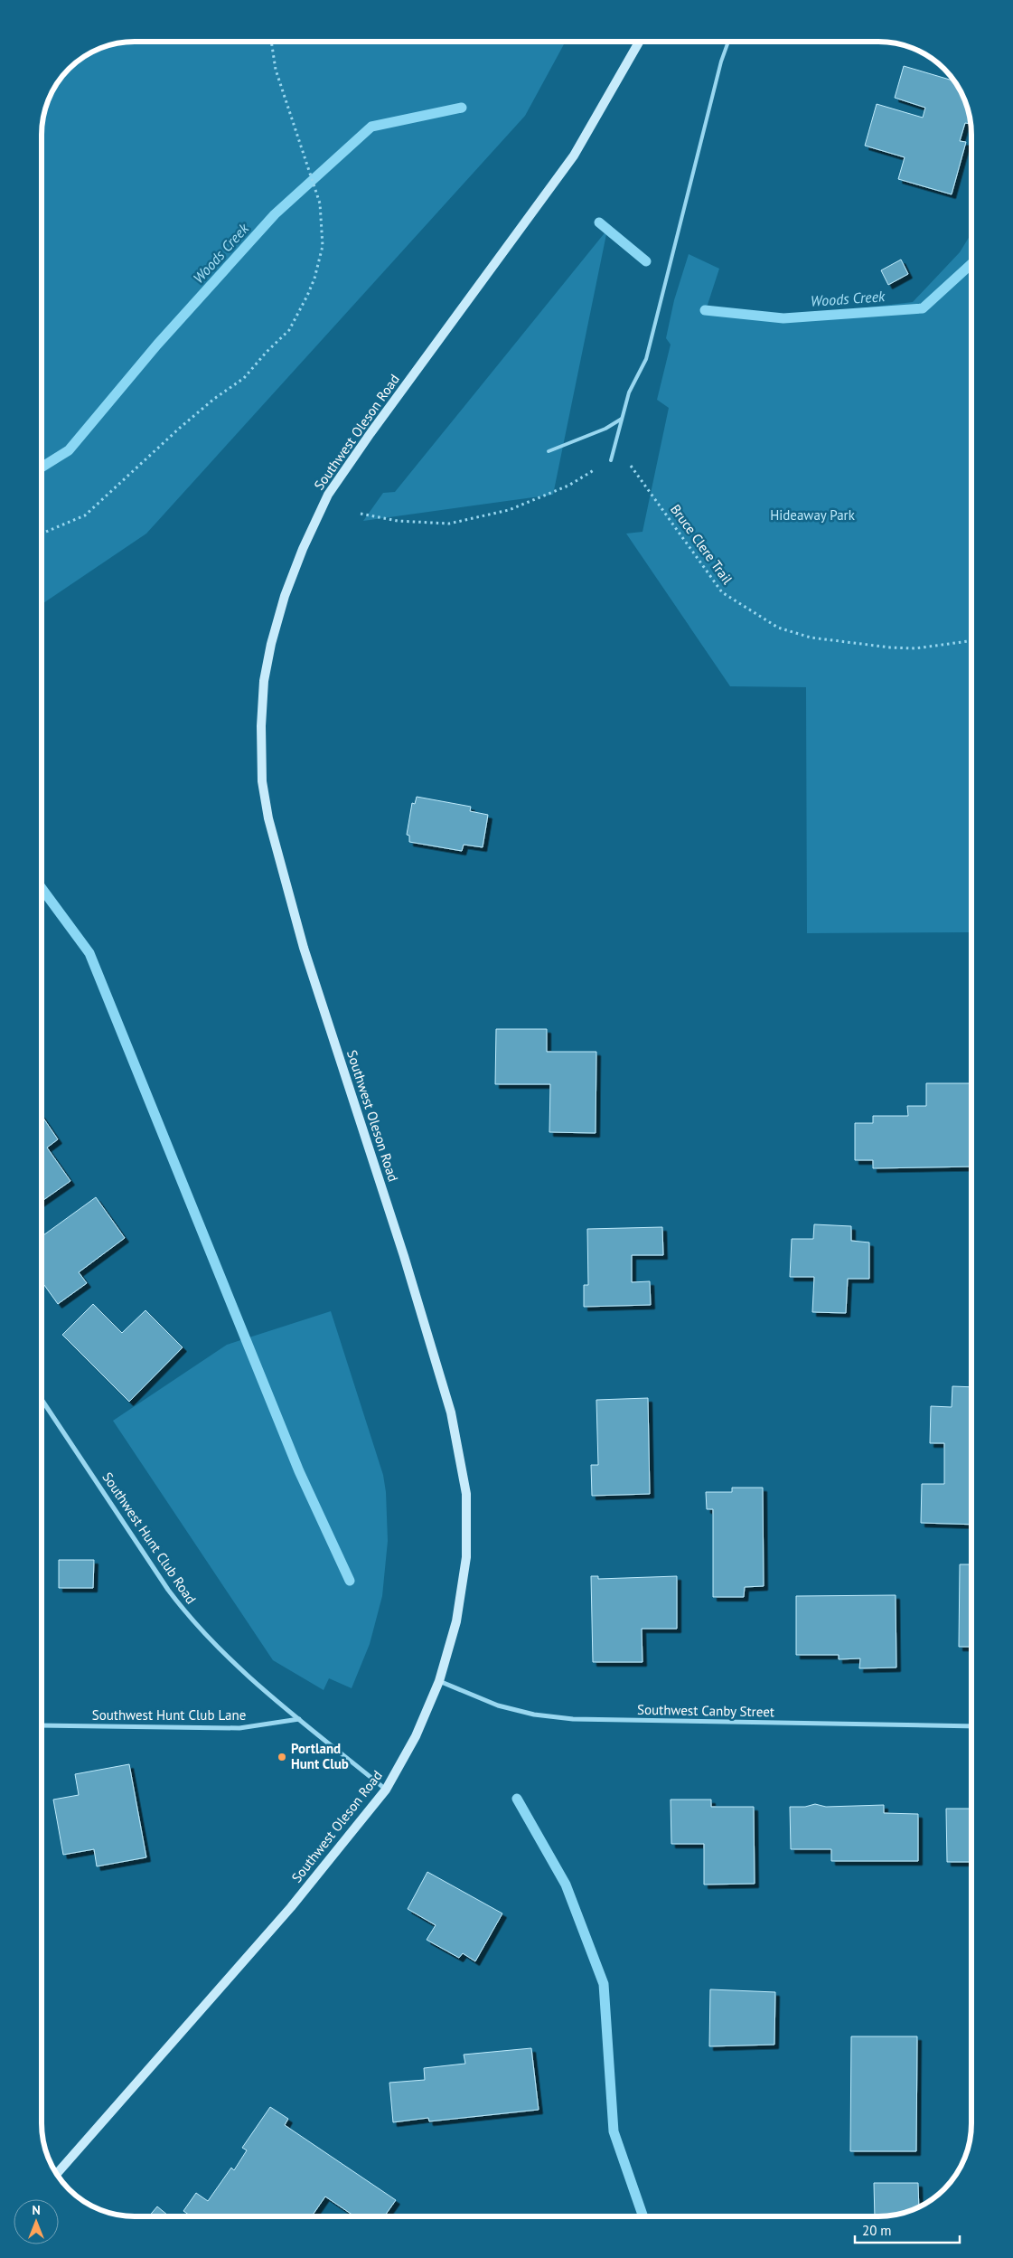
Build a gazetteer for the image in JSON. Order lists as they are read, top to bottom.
{
  "streets": {
    "main road": ["Southwest Oleson Road"],
    "street": ["Southwest Hunt Club Road", "Southwest Canby Street", "Southwest Hunt Club Lane"],
    "path": ["Bruce Clere Trail"]
  },
  "crossings": [
    ["Southwest Oleson Road", "Southwest Canby Street"],
    ["Southwest Hunt Club Road", "Southwest Hunt Club Lane"]
  ],
  "water": ["Woods Creek"],
  "parks": ["Hideaway Park"],
  "places": ["Portland Hunt Club"],
  "scale_bar": "20 m",
  "north": "top"
}
